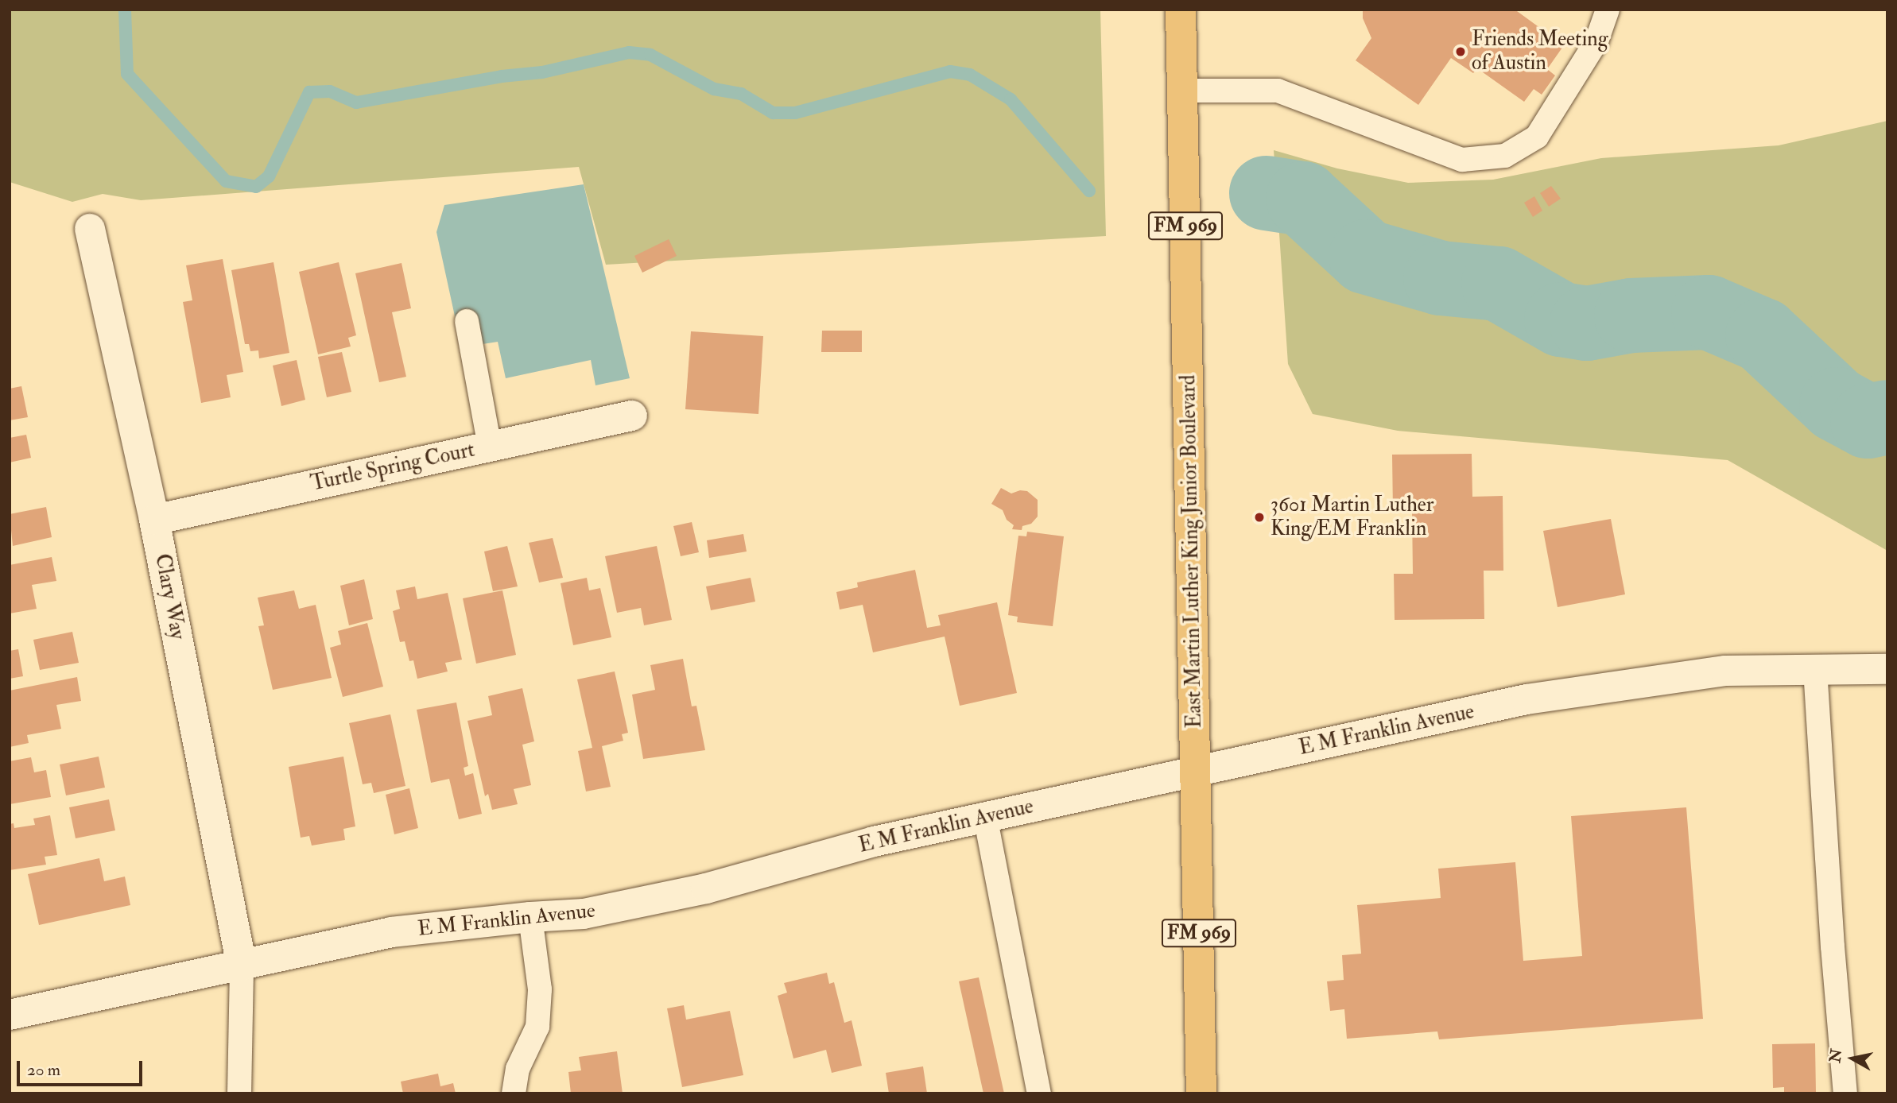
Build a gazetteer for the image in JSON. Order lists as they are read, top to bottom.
{
  "streets": {
    "main road": ["FM 969", "East Martin Luther King Junior Boulevard"],
    "street": ["Turtle Spring Court", "Clary Way", "E M Franklin Avenue"]
  },
  "crossings": [
    ["Turtle Spring Court", "Clary Way"],
    ["East Martin Luther King Junior Boulevard", "E M Franklin Avenue"],
    ["Clary Way", "E M Franklin Avenue"]
  ],
  "places": ["Friends Meeting of Austin", "3601 Martin Luther King/EM Franklin"],
  "scale_bar": "20 m",
  "north": "left"
}
